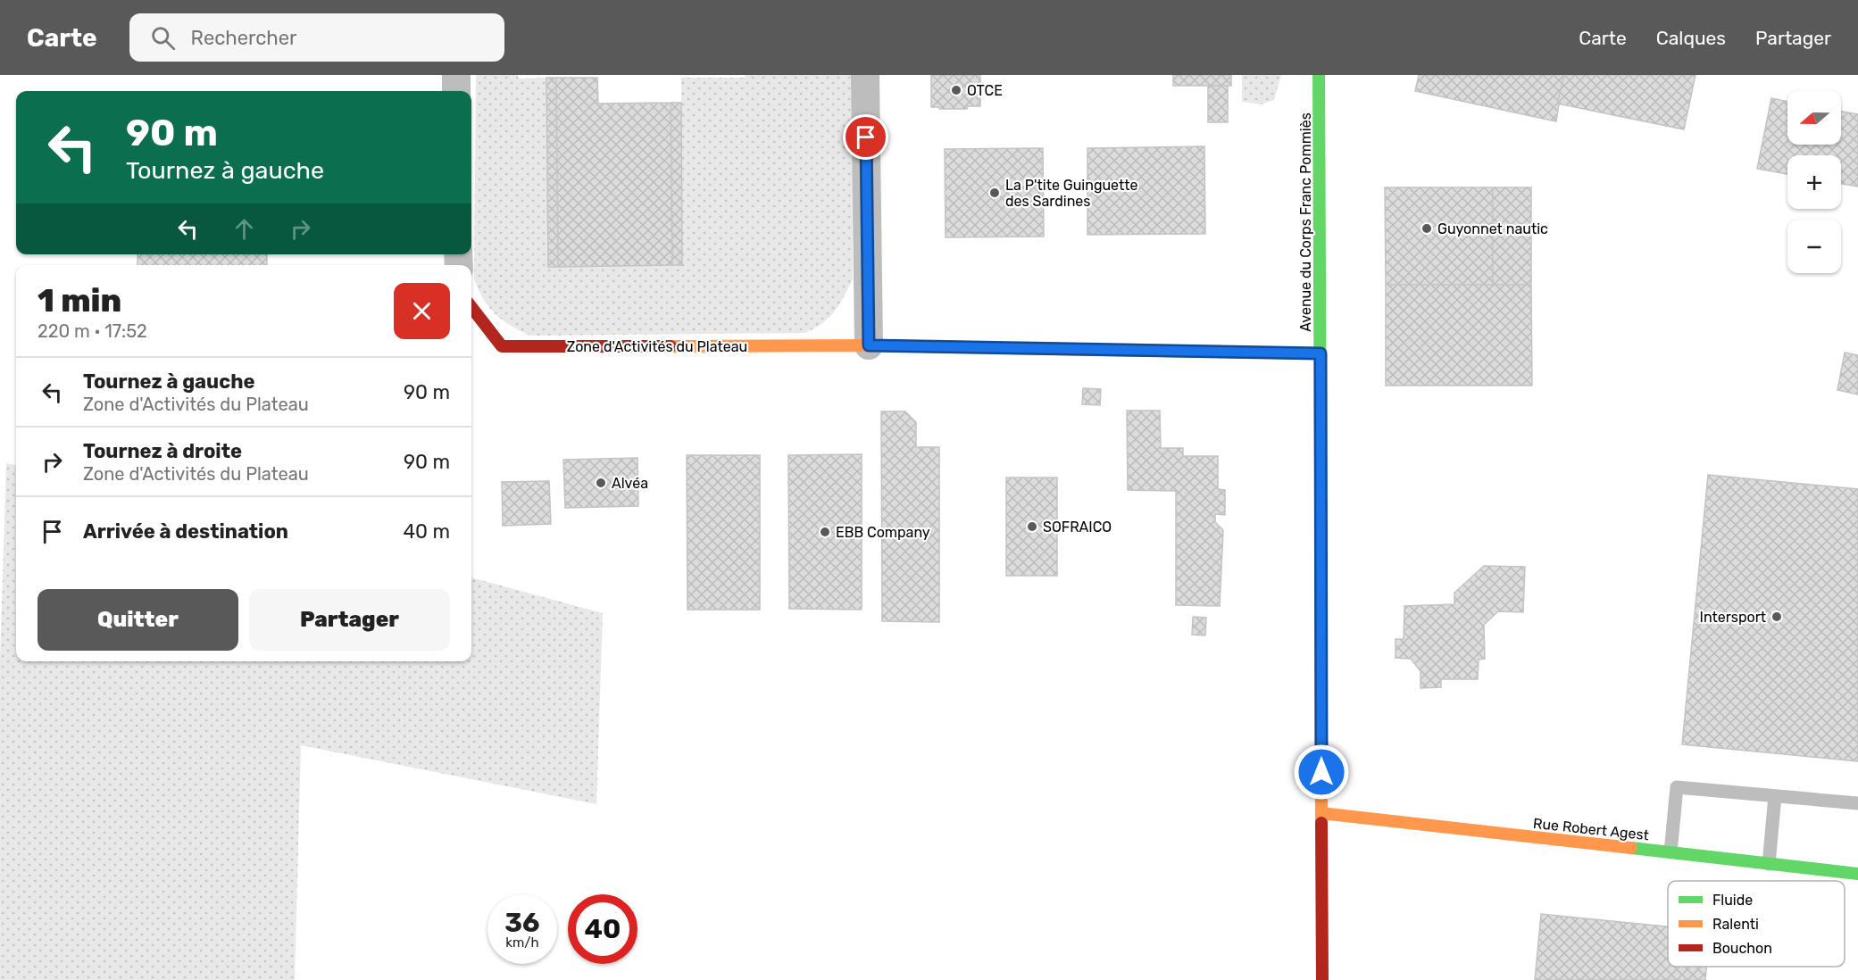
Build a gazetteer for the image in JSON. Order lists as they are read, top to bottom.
{
  "streets": {
    "street": ["Avenue du Corps Franc Pommiès", "Zone d'Activités du Plateau", "Rue Robert Agest"]
  },
  "crossings": [
    ["Avenue du Corps Franc Pommiès", "Zone d'Activités du Plateau"],
    ["Avenue du Corps Franc Pommiès", "Rue Robert Agest"]
  ],
  "places": [
    "OTCE",
    "La P'tite Guinguette des Sardines",
    "Guyonnet nautic",
    "Alvéa",
    "SOFRAICO",
    "EBB Company",
    "Intersport"
  ],
  "legend": ["Fluide", "Ralenti", "Bouchon"],
  "north": "left",
  "page": {
    "header": "Carte",
    "search": "Rechercher",
    "nav": ["Carte", "Calques", "Partager"],
    "map_buttons": ["+", "−"],
    "turn": ["90 m", "Tournez à gauche"],
    "heading": ["1 min", "220 m · 17:52"],
    "list": [
      {
        "name": "Tournez à gauche",
        "note": "Zone d'Activités du Plateau",
        "value": "90 m"
      },
      {
        "name": "Tournez à droite",
        "note": "Zone d'Activités du Plateau",
        "value": "90 m"
      },
      {
        "name": "Arrivée à destination",
        "value": "40 m"
      }
    ],
    "buttons": ["Quitter", "Partager"],
    "speed": "36 km/h",
    "limit": "40"
  }
}
